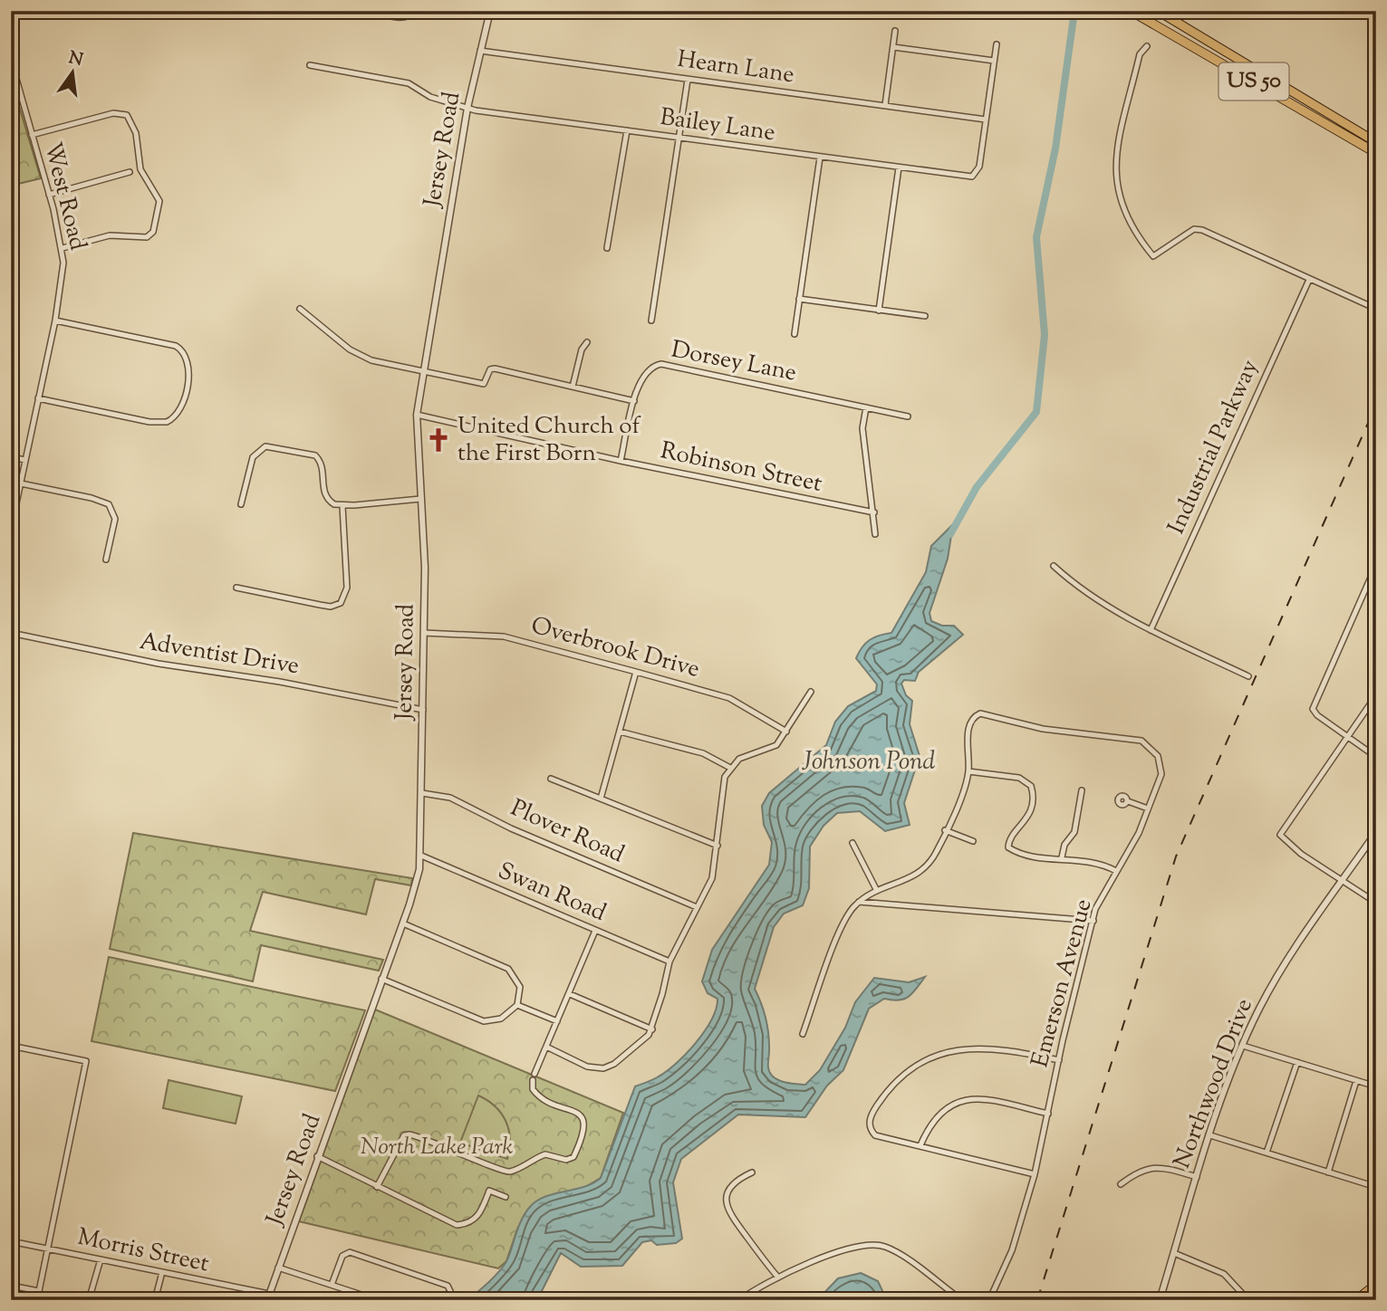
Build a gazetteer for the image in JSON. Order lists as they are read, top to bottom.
{
  "streets": {
    "highway": ["US 50"],
    "street": [
      "Hearn Lane",
      "Bailey Lane",
      "Jersey Road",
      "West Road",
      "Dorsey Lane",
      "Industrial Parkway",
      "Robinson Street",
      "Overbrook Drive",
      "Adventist Drive",
      "Plover Road",
      "Swan Road",
      "Emerson Avenue",
      "Northwood Drive",
      "Morris Street"
    ]
  },
  "crossings": [
    ["Hearn Lane", "Bailey Lane"],
    ["Hearn Lane", "Jersey Road"],
    ["Bailey Lane", "Jersey Road"],
    ["Bailey Lane", "Dorsey Lane"],
    ["Jersey Road", "Robinson Street"],
    ["Jersey Road", "Overbrook Drive"],
    ["Jersey Road", "Adventist Drive"],
    ["Jersey Road", "Plover Road"],
    ["Jersey Road", "Swan Road"],
    ["Jersey Road", "Morris Street"],
    ["Dorsey Lane", "Robinson Street"]
  ],
  "water": ["Johnson Pond"],
  "parks": ["North Lake Park"],
  "places": {
    "church": ["United Church of the First Born"]
  },
  "north": "top"
}
